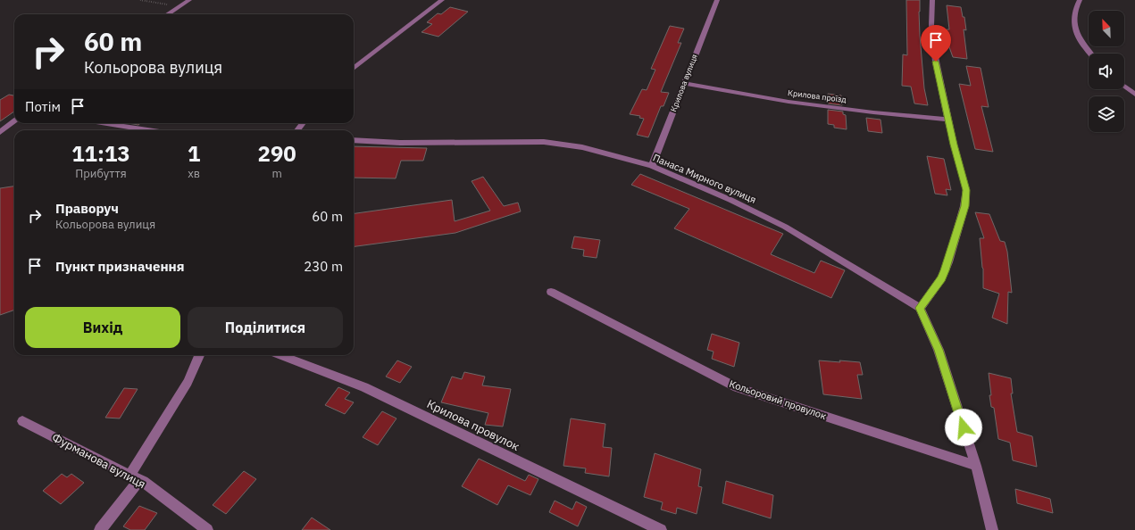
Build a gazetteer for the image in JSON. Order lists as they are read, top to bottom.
{
  "streets": {
    "street": [
      "Крилова вулиця",
      "Крилова проїзд",
      "Панаса Мирного вулиця",
      "Кольоровий провулок",
      "Крилова провулок",
      "Фурманова вулиця"
    ]
  },
  "crossings": [
    ["Крилова вулиця", "Крилова проїзд"],
    ["Крилова вулиця", "Панаса Мирного вулиця"]
  ],
  "north": "top left",
  "page": {
    "turn": ["60 m", "Кольорова вулиця"],
    "then": "Потім",
    "eta": [
      "11:13",
      "Прибуття",
      "1",
      "хв",
      "290",
      "m"
    ],
    "list": [
      {
        "name": "Праворуч",
        "note": "Кольорова вулиця",
        "value": "60 m"
      },
      {
        "name": "Пункт призначення",
        "value": "230 m"
      }
    ],
    "buttons": ["Вихід", "Поділитися"]
  }
}
